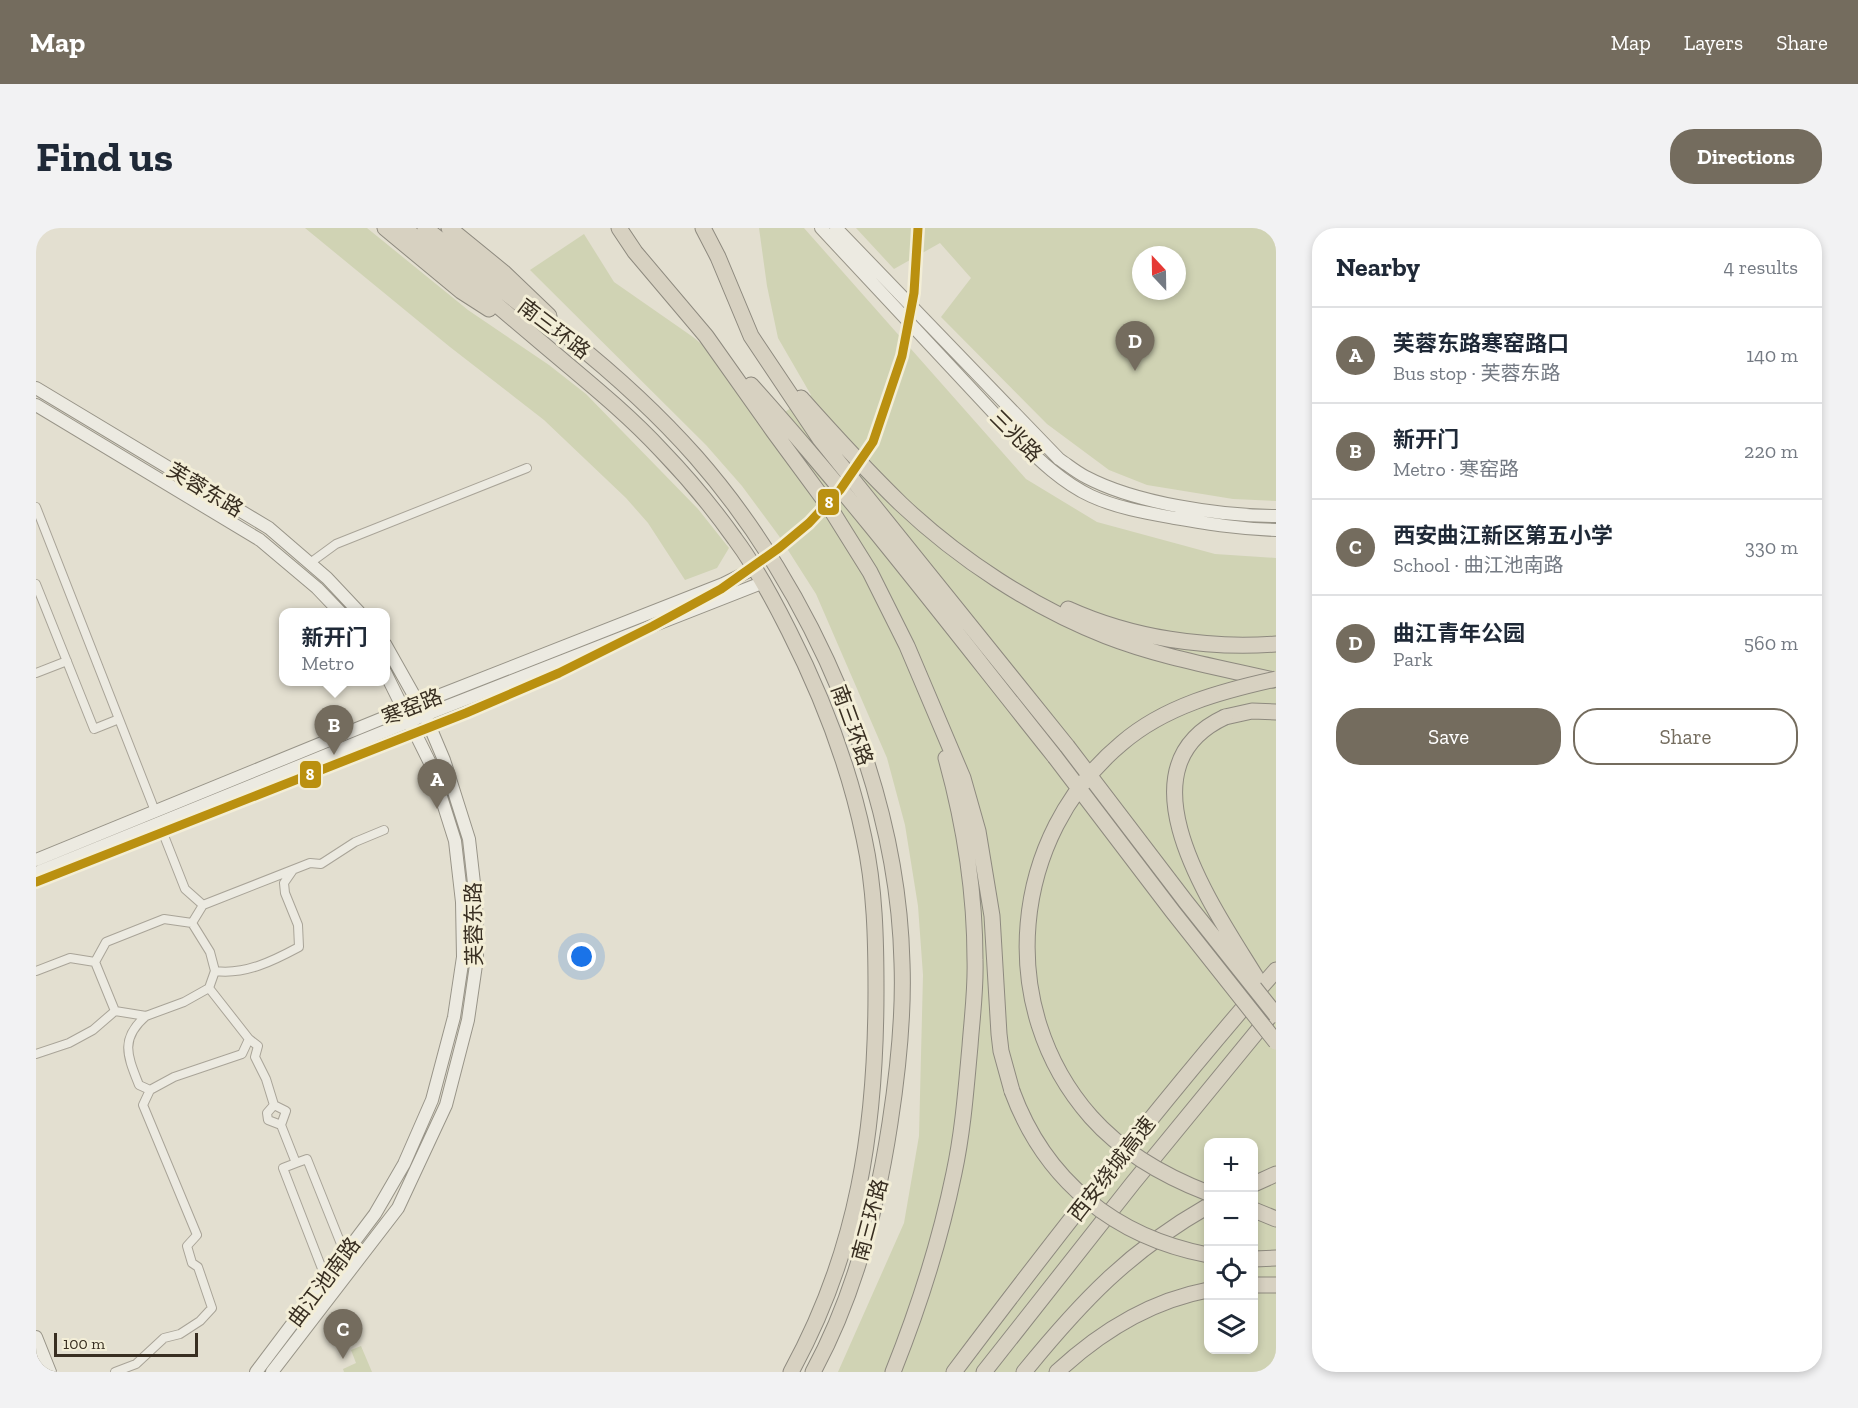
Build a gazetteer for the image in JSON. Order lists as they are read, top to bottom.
{
  "streets": {
    "highway": ["南三环路", "西安绕城高速"],
    "street": [
      "三兆路",
      "芙蓉东路",
      "寒窑路",
      "曲江池南路"
    ]
  },
  "crossings": [
    ["南三环路", "寒窑路"],
    ["芙蓉东路", "寒窑路"],
    ["芙蓉东路", "曲江池南路"]
  ],
  "lines": ["transit line 8"],
  "scale_bar": "100 m",
  "north": "top",
  "page": {
    "header": "Map",
    "nav": ["Map", "Layers", "Share"],
    "buttons": [
      "Directions",
      ["Save", "Share"]
    ],
    "title": "Find us",
    "heading": ["Nearby", "4 results"],
    "list": [
      {
        "mark": "A",
        "name": "芙蓉东路寒窑路口",
        "note": "Bus stop · 芙蓉东路",
        "value": "140 m"
      },
      {
        "mark": "B",
        "name": "新开门",
        "note": "Metro · 寒窑路",
        "value": "220 m"
      },
      {
        "mark": "C",
        "name": "西安曲江新区第五小学",
        "note": "School · 曲江池南路",
        "value": "330 m"
      },
      {
        "mark": "D",
        "name": "曲江青年公园",
        "note": "Park",
        "value": "560 m"
      }
    ],
    "pins": [
      "D",
      "B",
      "A",
      "C"
    ],
    "popup": ["新开门", "Metro"],
    "map_buttons": ["+", "−"],
    "scale": "100 m"
  }
}
